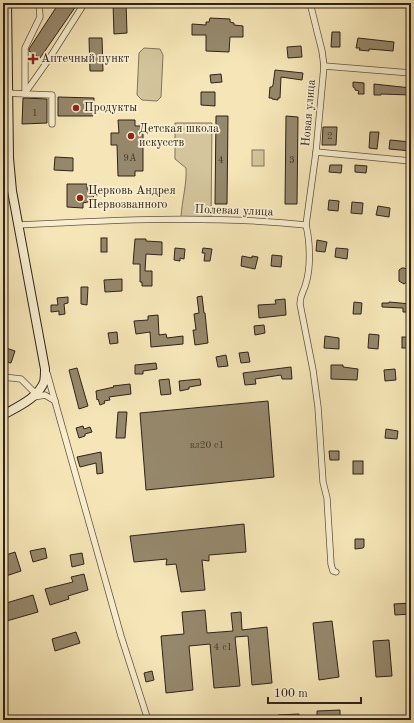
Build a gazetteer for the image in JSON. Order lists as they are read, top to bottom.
{
  "streets": {
    "street": ["Новая улица", "Полевая улица"]
  },
  "crossings": [
    ["Новая улица", "Полевая улица"]
  ],
  "places": {
    "health": ["Аптечный пункт"],
    "other": ["Продукты", "Детская школа искусств", "Церковь Андрея Первозванного"]
  },
  "house_numbers": [
    "1",
    "2",
    "9А",
    "4",
    "3",
    "вл20 с1",
    "4 с1"
  ],
  "scale_bar": "100 m"
}
